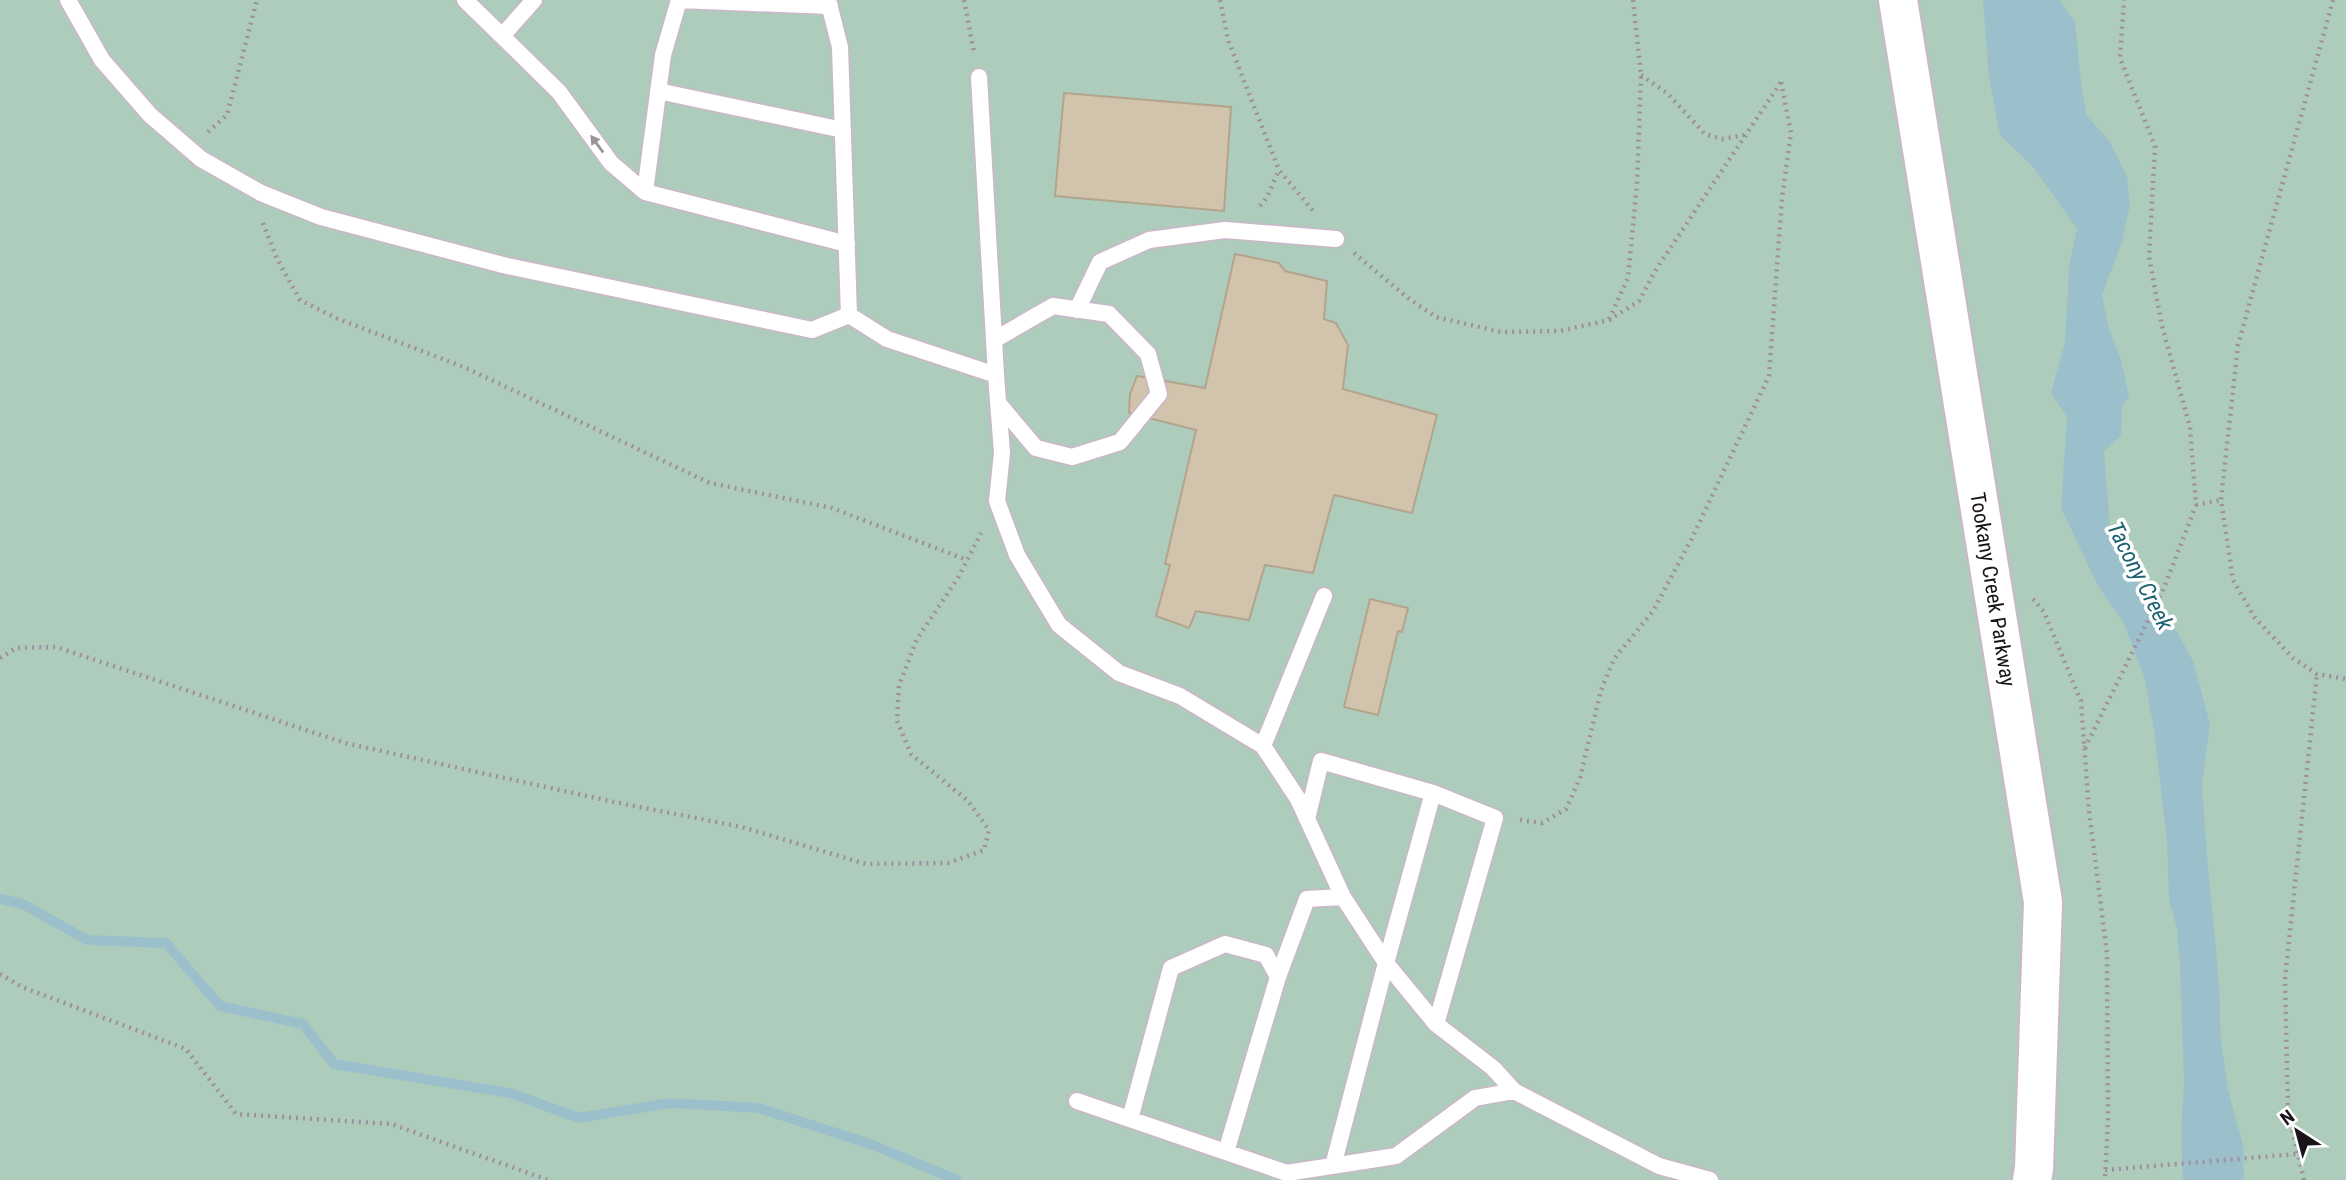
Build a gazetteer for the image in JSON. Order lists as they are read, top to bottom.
{
  "streets": {
    "main road": ["Tookany Creek Parkway"]
  },
  "water": ["Tacony Creek"],
  "north": "top left"
}
